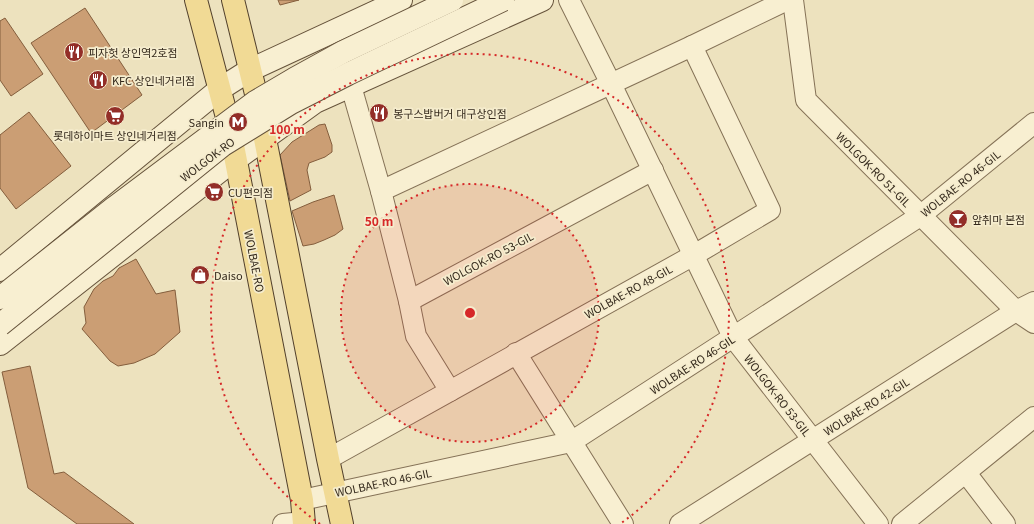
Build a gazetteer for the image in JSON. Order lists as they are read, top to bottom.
{
  "streets": {
    "main road": ["WOLGOK-RO", "WOLBAE-RO"],
    "street": [
      "WOLGOK-RO 51-GIL",
      "WOLBAE-RO 46-GIL",
      "WOLGOK-RO 53-GIL",
      "WOLBAE-RO 48-GIL",
      "WOLBAE-RO 42-GIL"
    ]
  },
  "crossings": [
    ["WOLGOK-RO 51-GIL", "WOLBAE-RO 46-GIL"],
    ["WOLGOK-RO 51-GIL", "WOLBAE-RO 42-GIL"],
    ["WOLBAE-RO 46-GIL", "WOLGOK-RO 53-GIL"],
    ["WOLBAE-RO 46-GIL", "WOLBAE-RO"],
    ["WOLGOK-RO 53-GIL", "WOLBAE-RO 48-GIL"],
    ["WOLGOK-RO 53-GIL", "WOLBAE-RO 42-GIL"]
  ],
  "places": {
    "restaurant": ["피자헛 상인역2호점", "KFC 상인네거리점", "봉구스밥버거 대구상인점"],
    "supermarket": ["롯데하이마트 상인네거리점", "CU편의점"],
    "metro station": ["Sangin"],
    "bar": ["앞취마 본점"],
    "shop": ["Daiso"]
  },
  "rings": ["100 m", "50 m"]
}
